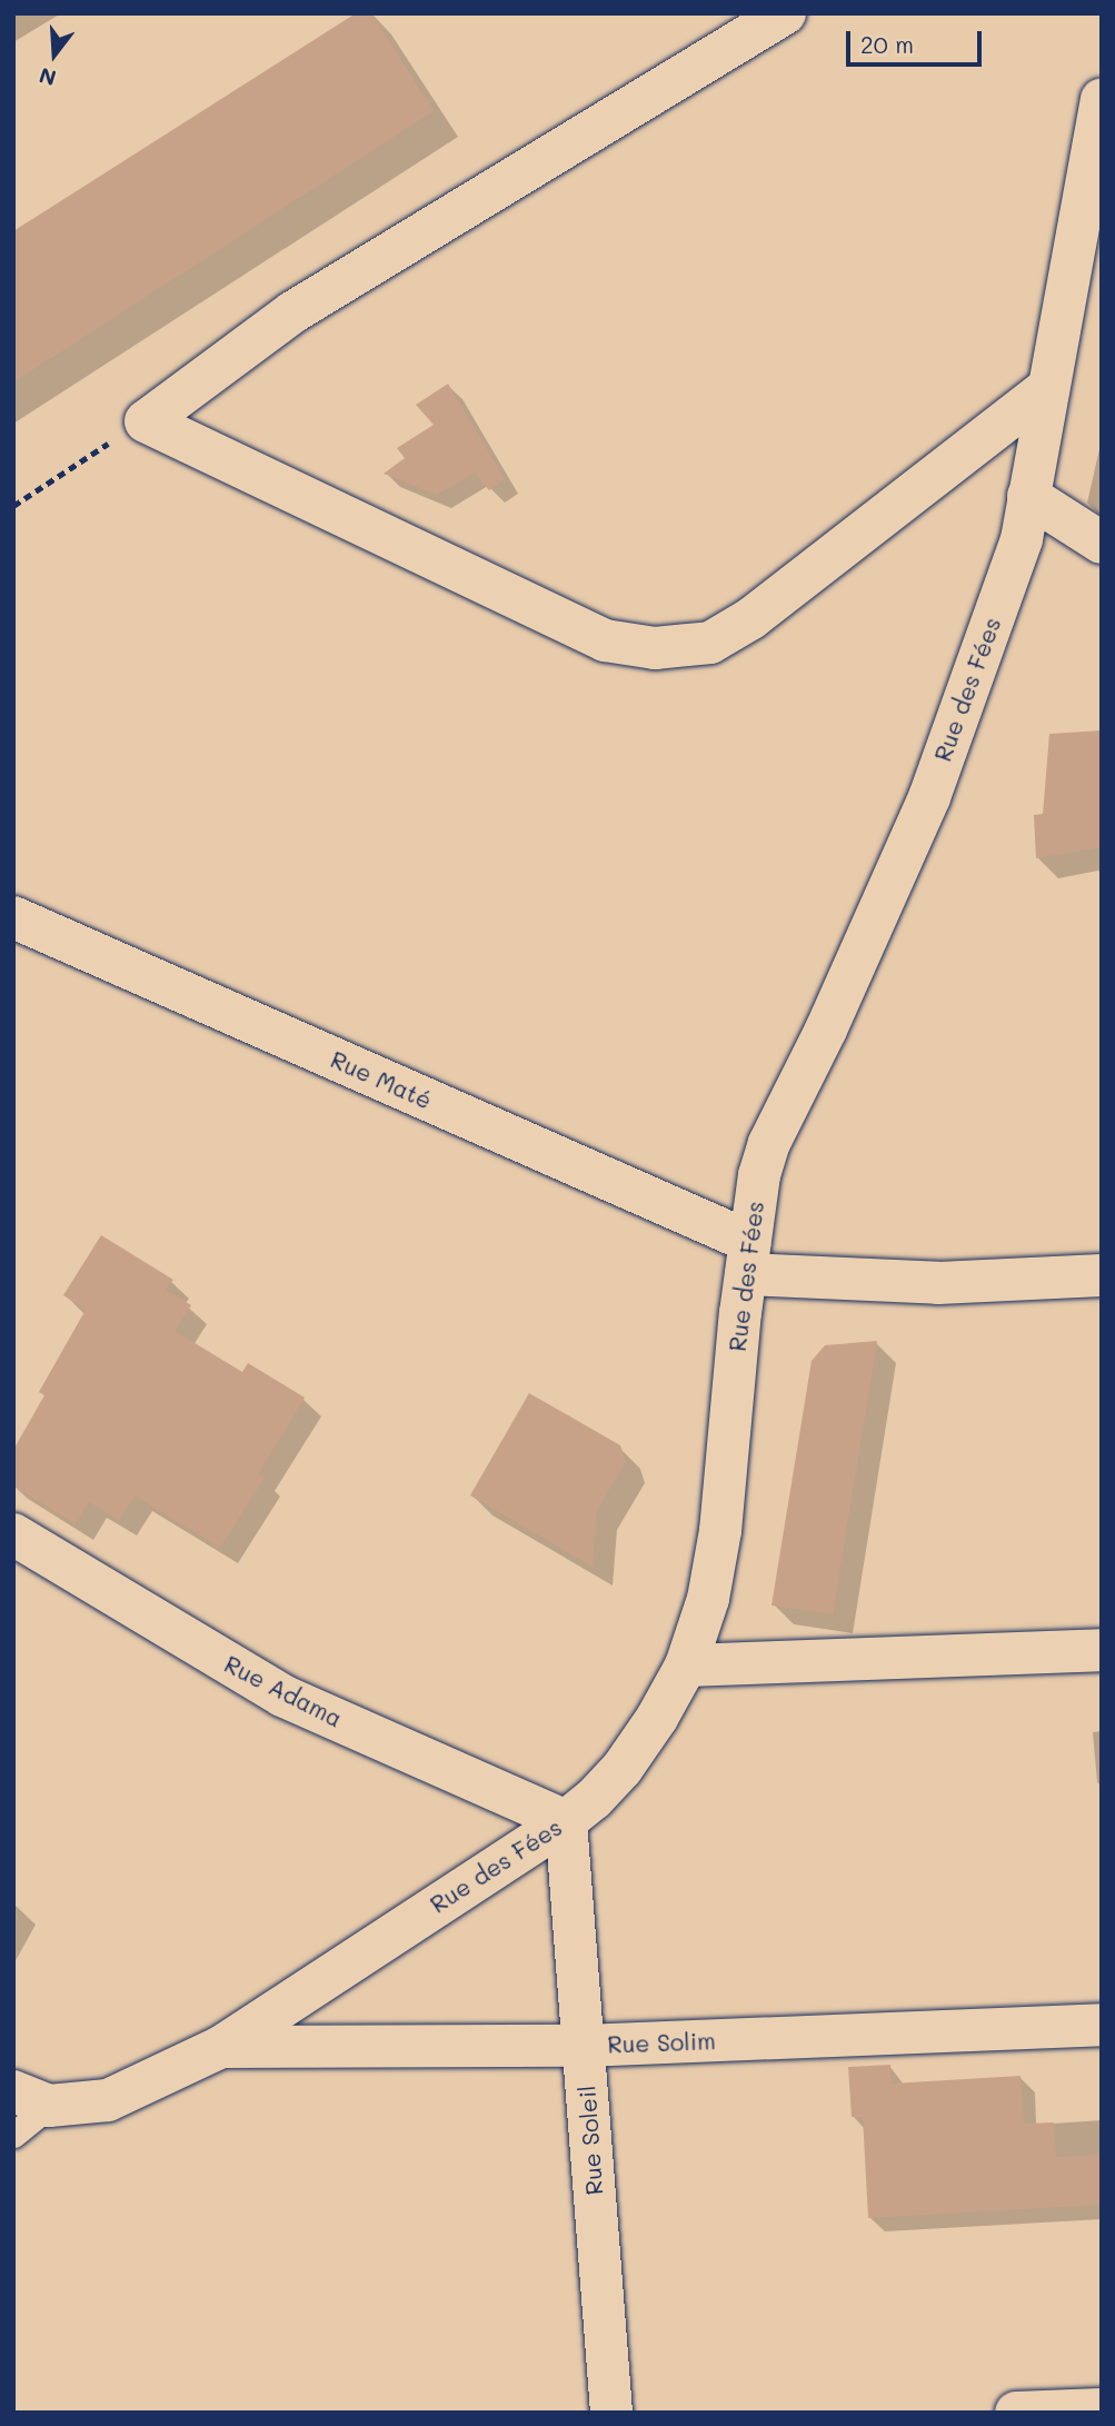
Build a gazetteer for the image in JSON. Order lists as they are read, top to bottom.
{
  "streets": {
    "street": [
      "Rue des Fées",
      "Rue Maté",
      "Rue Adama",
      "Rue Solim",
      "Rue Soleil"
    ]
  },
  "crossings": [
    ["Rue des Fées", "Rue Maté"],
    ["Rue des Fées", "Rue Adama"],
    ["Rue des Fées", "Rue Solim"],
    ["Rue des Fées", "Rue Soleil"],
    ["Rue Adama", "Rue Soleil"],
    ["Rue Solim", "Rue Soleil"]
  ],
  "scale_bar": "20 m",
  "north": "bottom"
}
